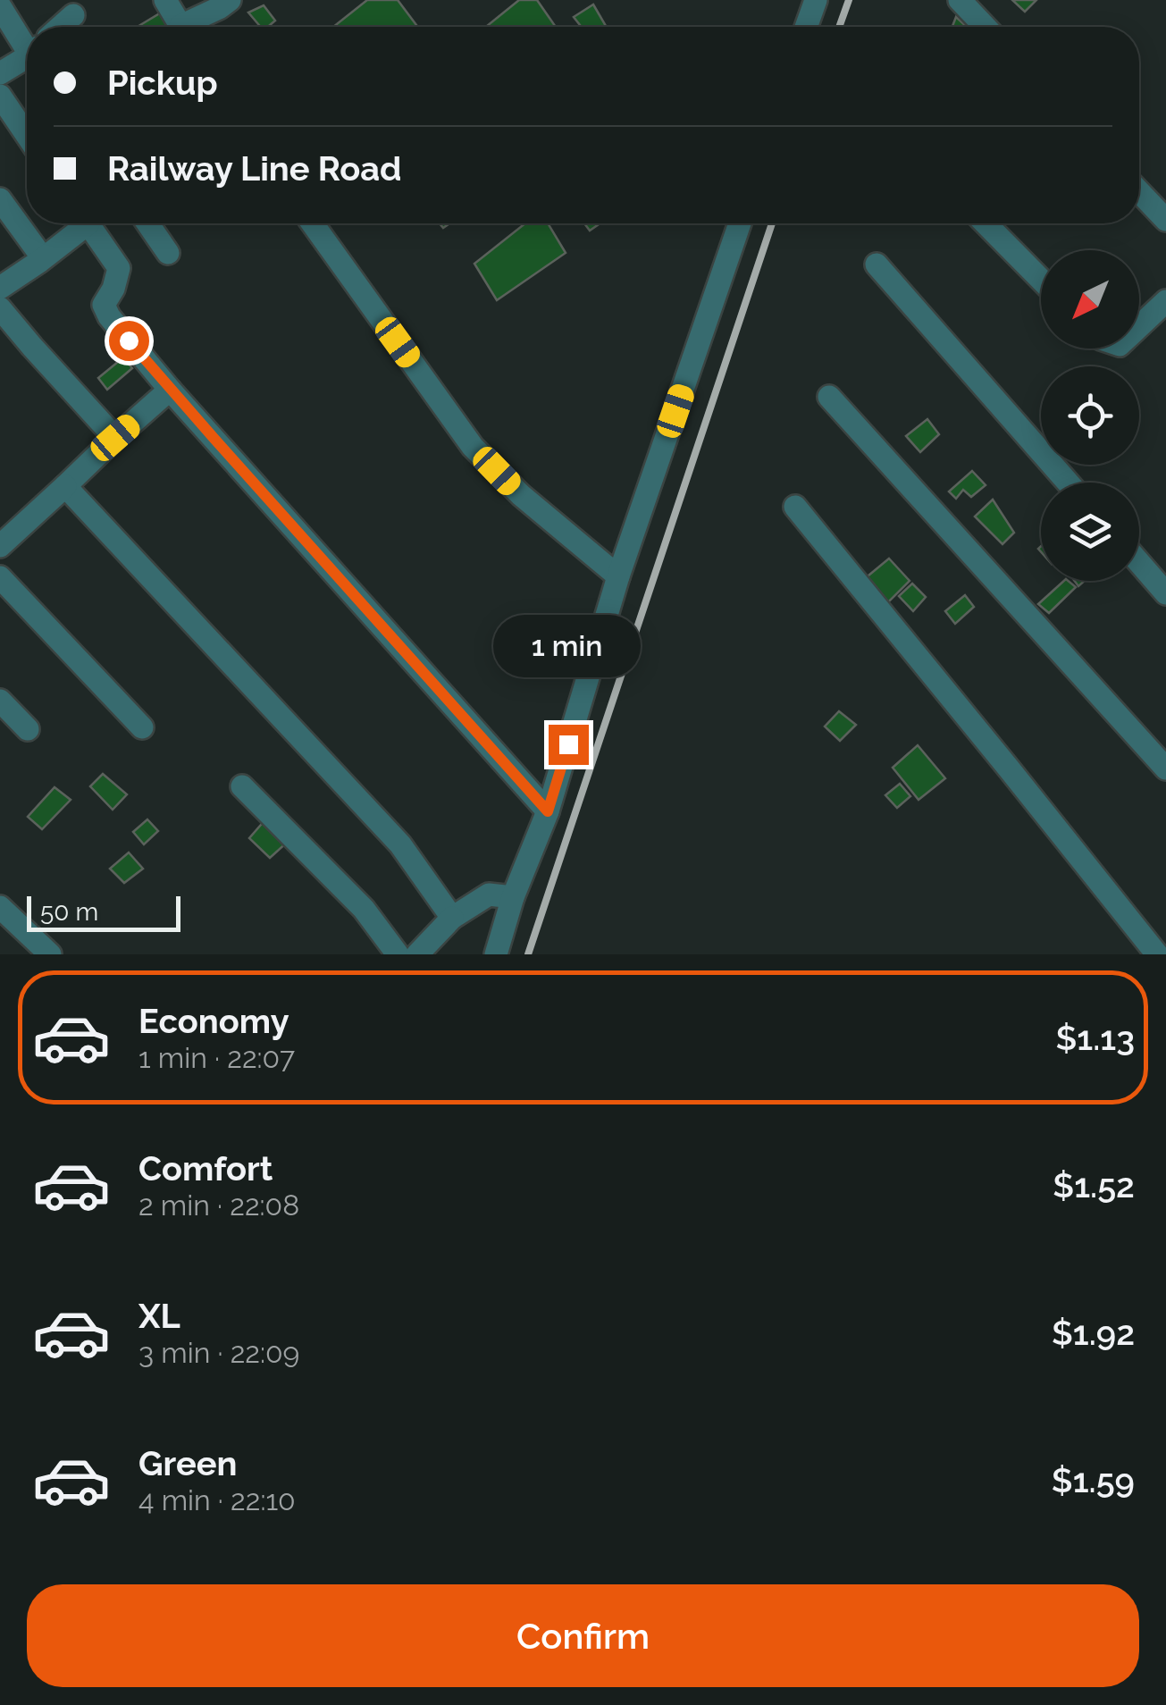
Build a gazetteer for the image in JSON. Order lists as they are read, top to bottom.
{
  "scale_bar": "50 m",
  "north": "bottom left",
  "page": {
    "banner": ["Pickup", "Railway Line Road"],
    "bubble": "1 min",
    "scale": "50 m",
    "list": [
      {
        "name": "Economy",
        "note": "1 min · 22:07",
        "value": "$1.13"
      },
      {
        "name": "Comfort",
        "note": "2 min · 22:08",
        "value": "$1.52"
      },
      {
        "name": "XL",
        "note": "3 min · 22:09",
        "value": "$1.92"
      },
      {
        "name": "Green",
        "note": "4 min · 22:10",
        "value": "$1.59"
      }
    ],
    "buttons": "Confirm"
  }
}
